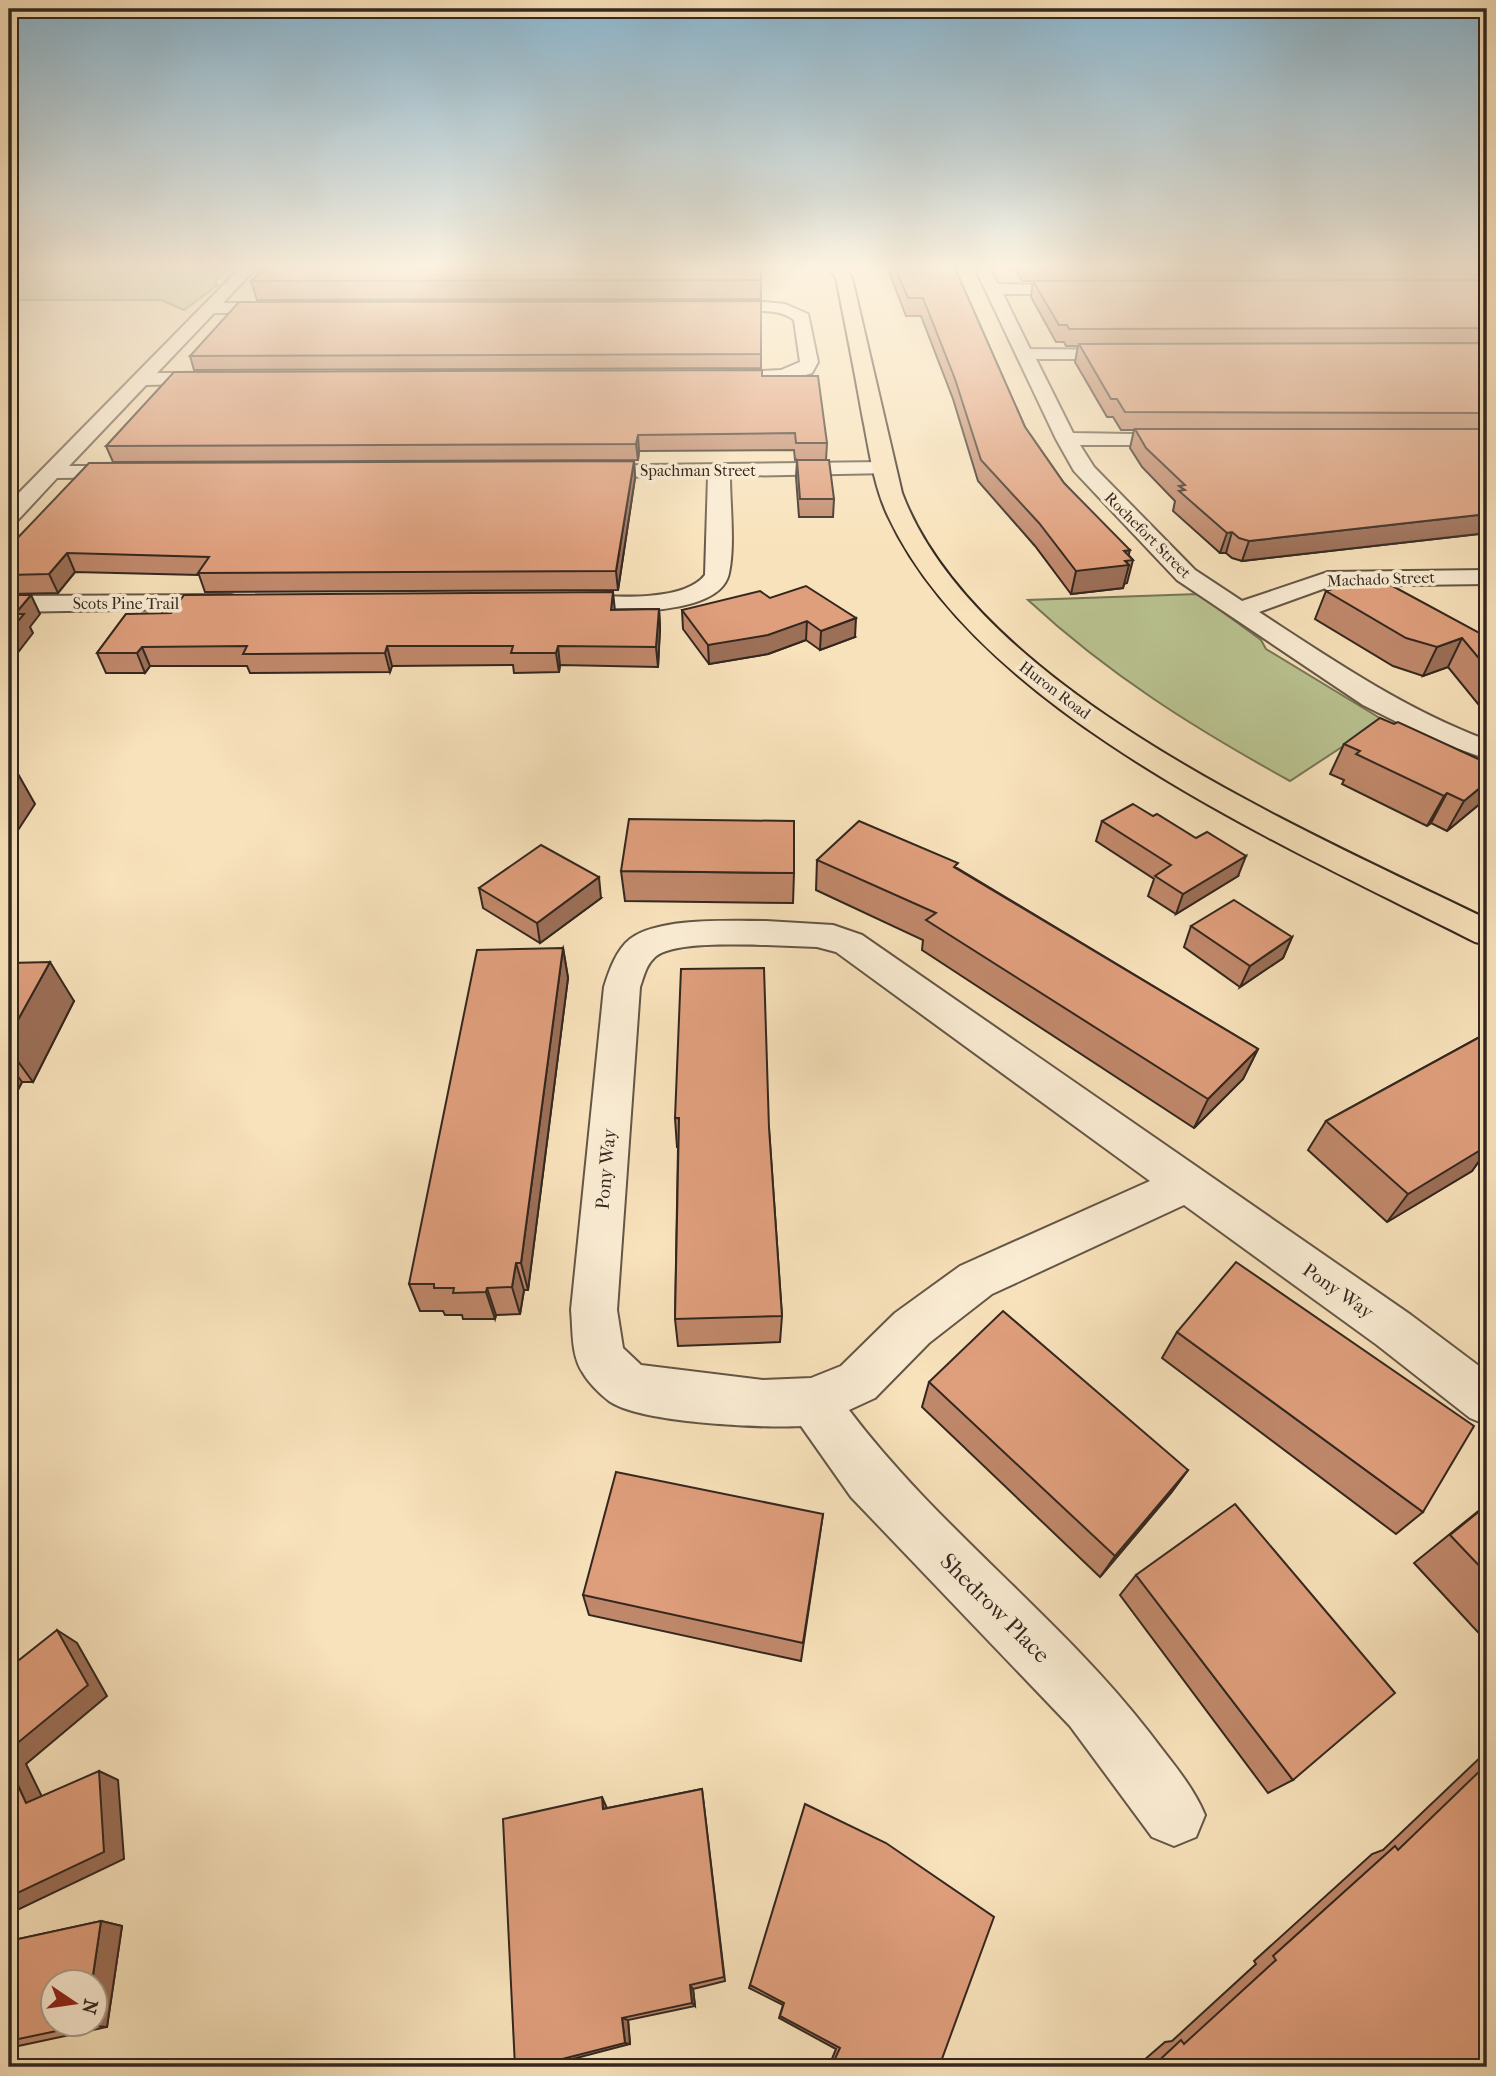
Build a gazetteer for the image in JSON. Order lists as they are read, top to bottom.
{
  "streets": {
    "main road": ["Huron Road"],
    "street": [
      "Spachman Street",
      "Rochefort Street",
      "Machado Street",
      "Scots Pine Trail",
      "Pony Way",
      "Shedrow Place"
    ]
  },
  "crossings": [
    ["Spachman Street", "Huron Road"],
    ["Rochefort Street", "Machado Street"],
    ["Pony Way", "Shedrow Place"]
  ],
  "north": "right"
}
